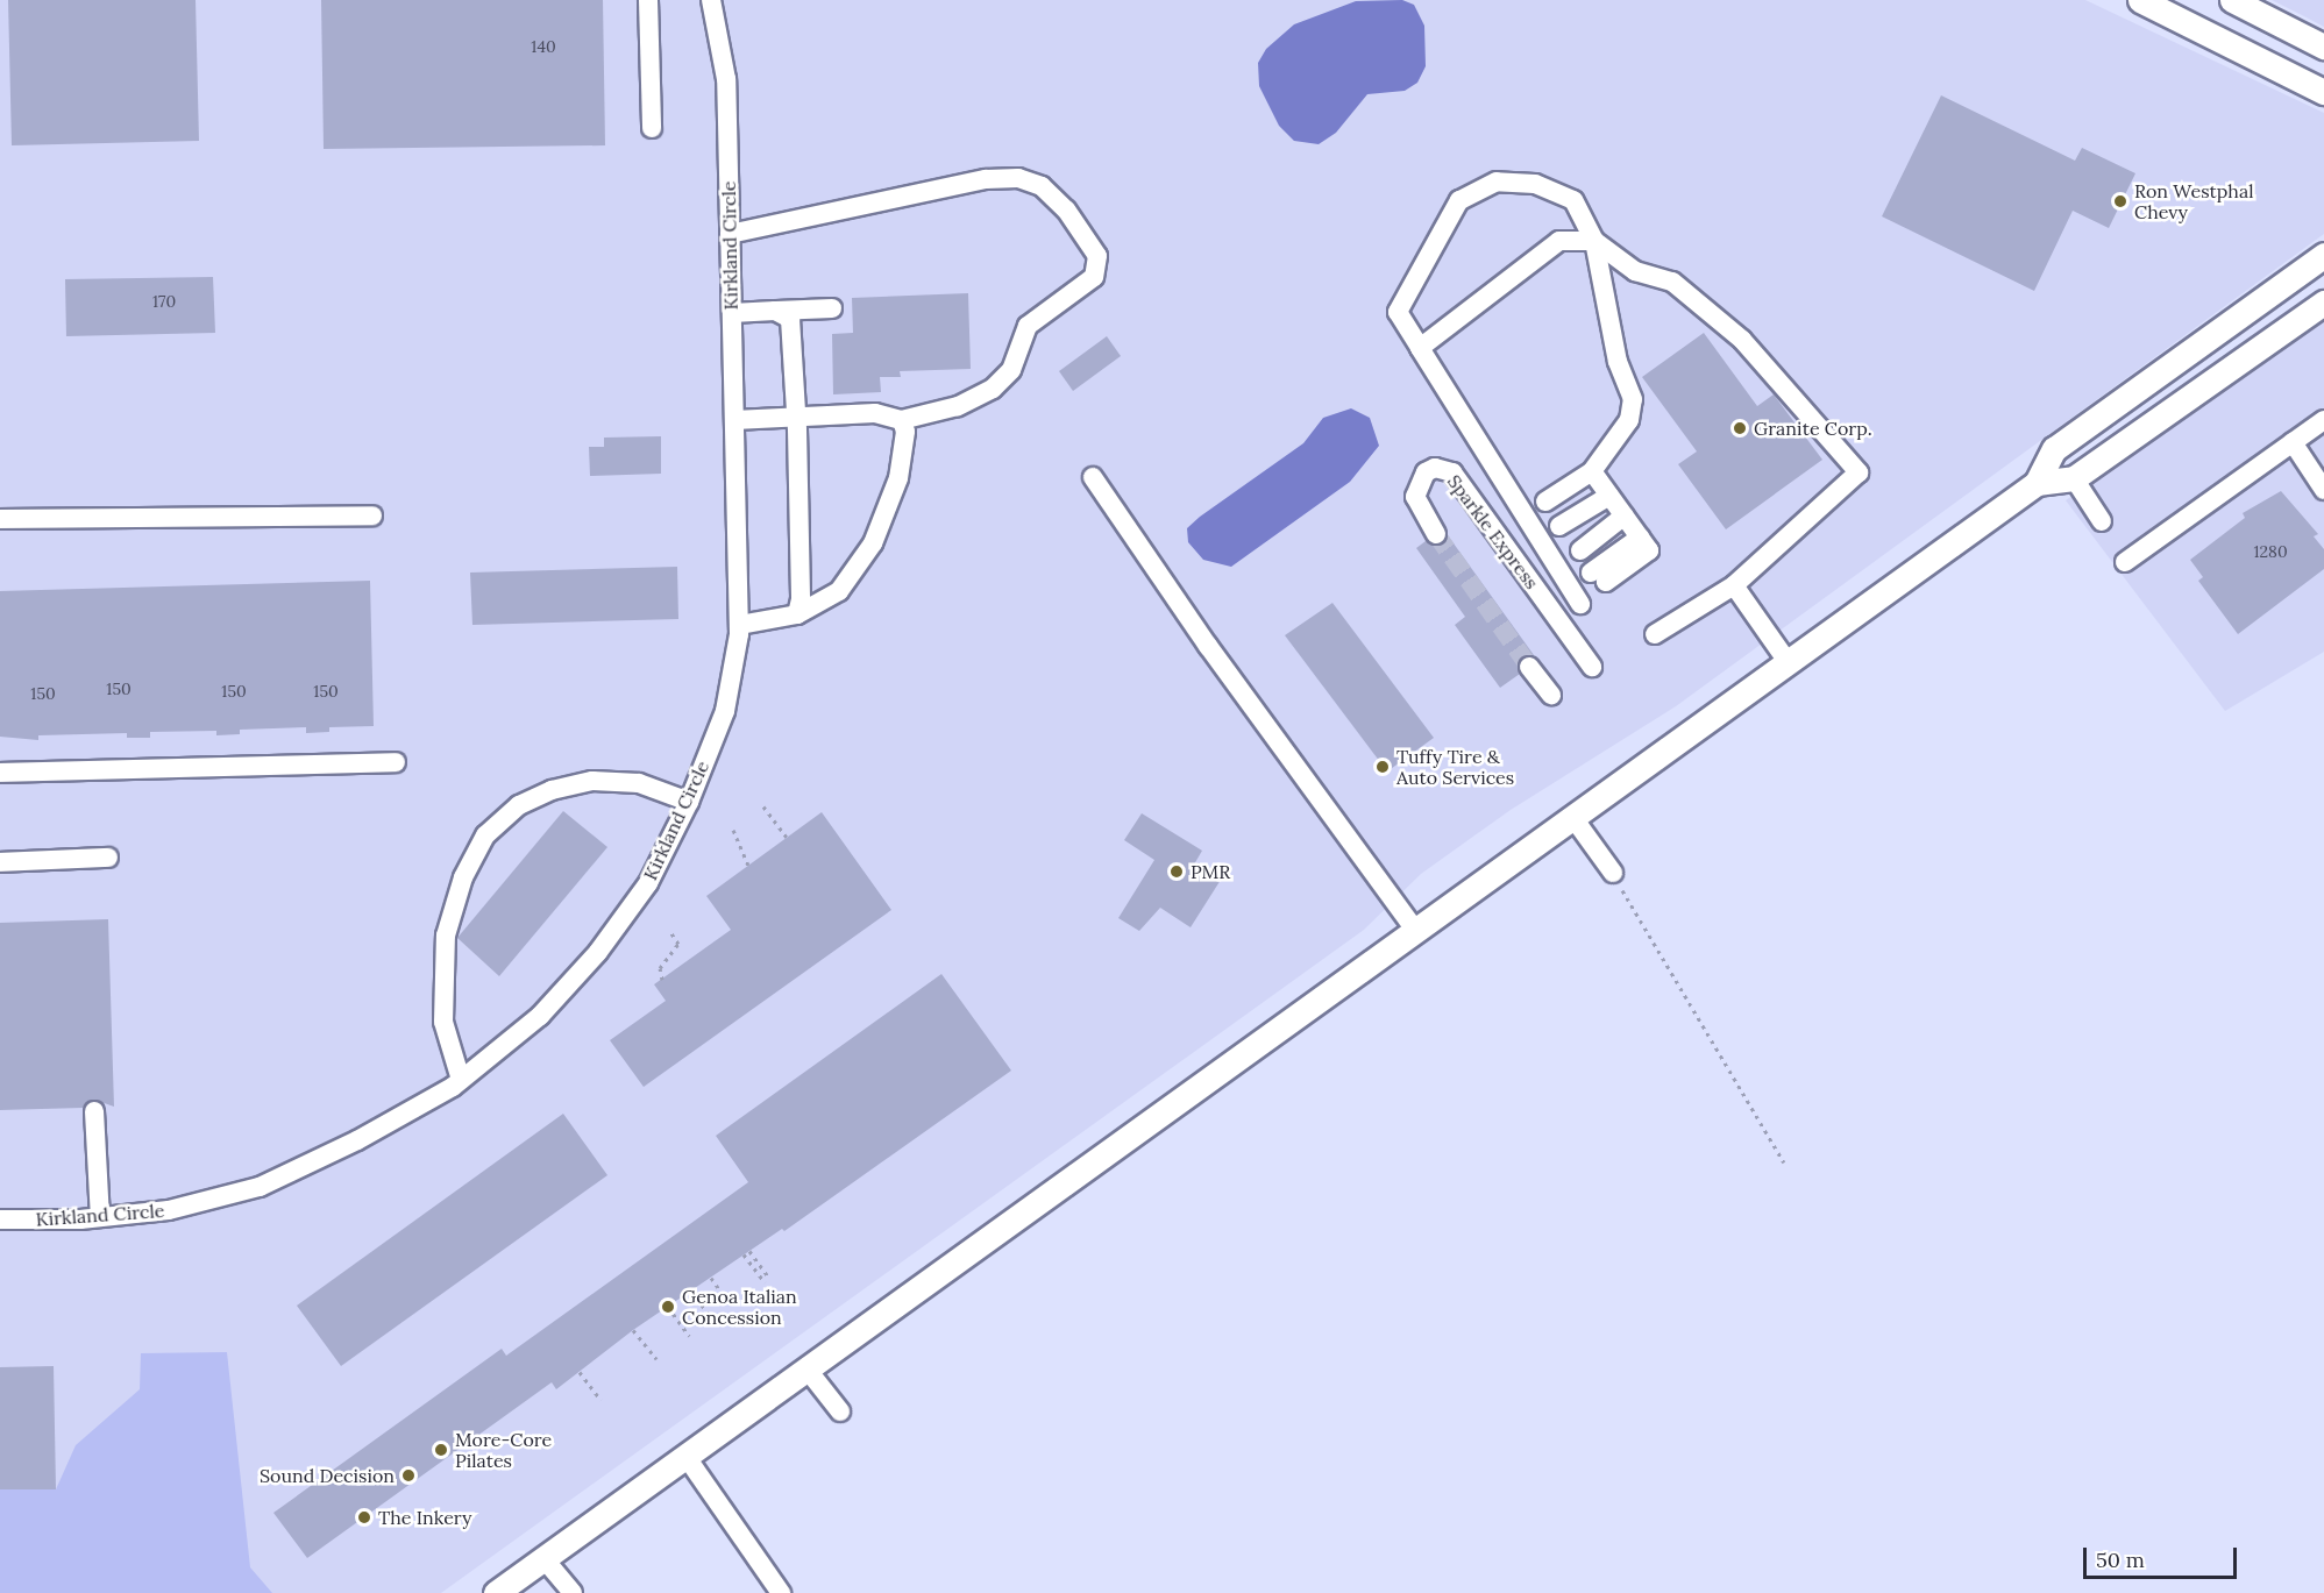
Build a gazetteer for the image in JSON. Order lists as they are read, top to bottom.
{
  "streets": {
    "street": ["Kirkland Circle", "Sparkle Express"]
  },
  "places": [
    "Ron Westphal Chevy",
    "Granite Corp.",
    "Tuffy Tire & Auto Services",
    "PMR",
    "Genoa Italian Concession",
    "More-Core Pilates",
    "Sound Decision",
    "The Inkery"
  ],
  "house_numbers": [
    "140",
    "170",
    "1280",
    "150",
    "150",
    "150",
    "150"
  ],
  "scale_bar": "50 m"
}
